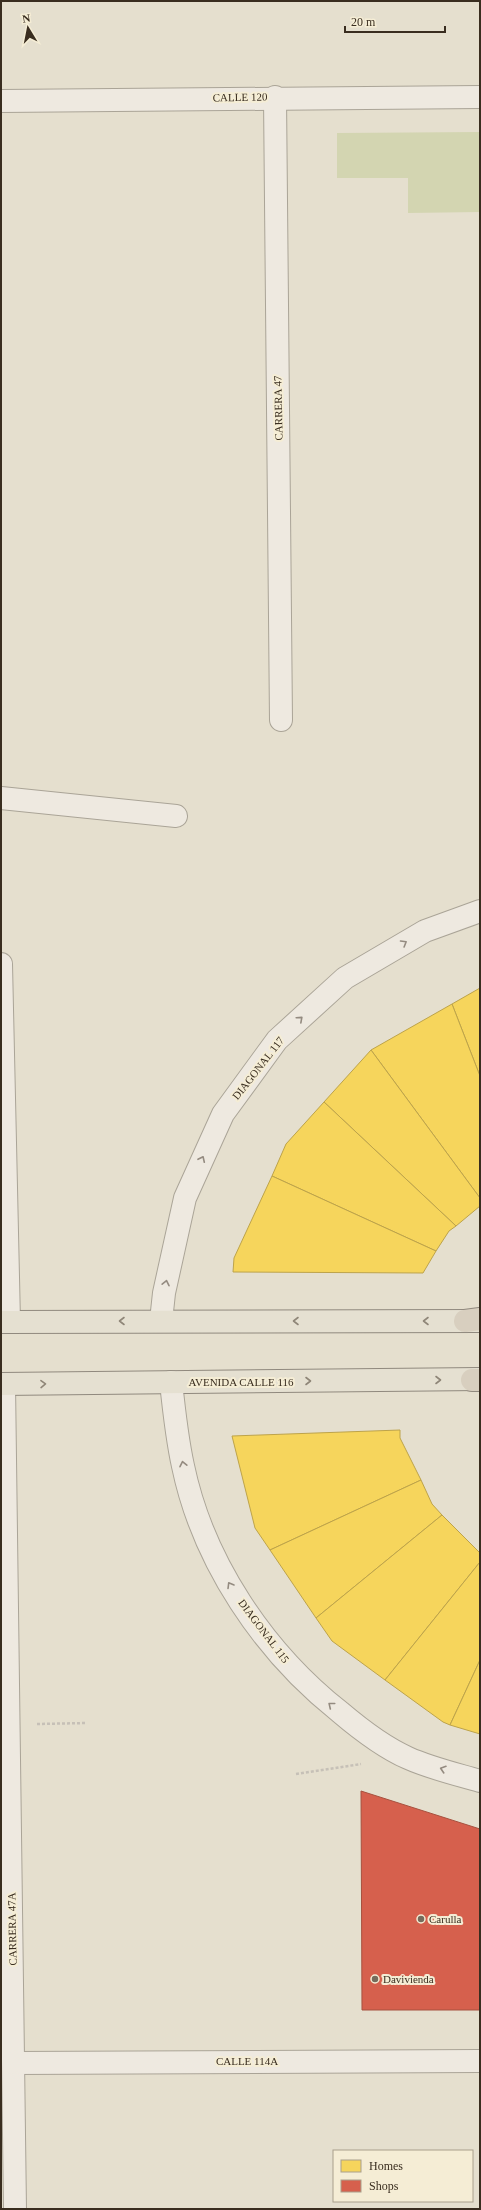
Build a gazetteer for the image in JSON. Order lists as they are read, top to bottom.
{
  "streets": {
    "main road": ["AVENIDA CALLE 116"],
    "street": [
      "CALLE 120",
      "CARRERA 47",
      "DIAGONAL 117",
      "DIAGONAL 115",
      "CARRERA 47A",
      "CALLE 114A"
    ]
  },
  "crossings": [
    ["CALLE 120", "CARRERA 47"],
    ["AVENIDA CALLE 116", "DIAGONAL 115"],
    ["AVENIDA CALLE 116", "CARRERA 47A"],
    ["CARRERA 47A", "CALLE 114A"]
  ],
  "one_way": ["DIAGONAL 117", "DIAGONAL 115"],
  "places": ["Carulla", "Davivienda"],
  "legend": ["Homes", "Shops"],
  "scale_bar": "20 m",
  "north": "top"
}
